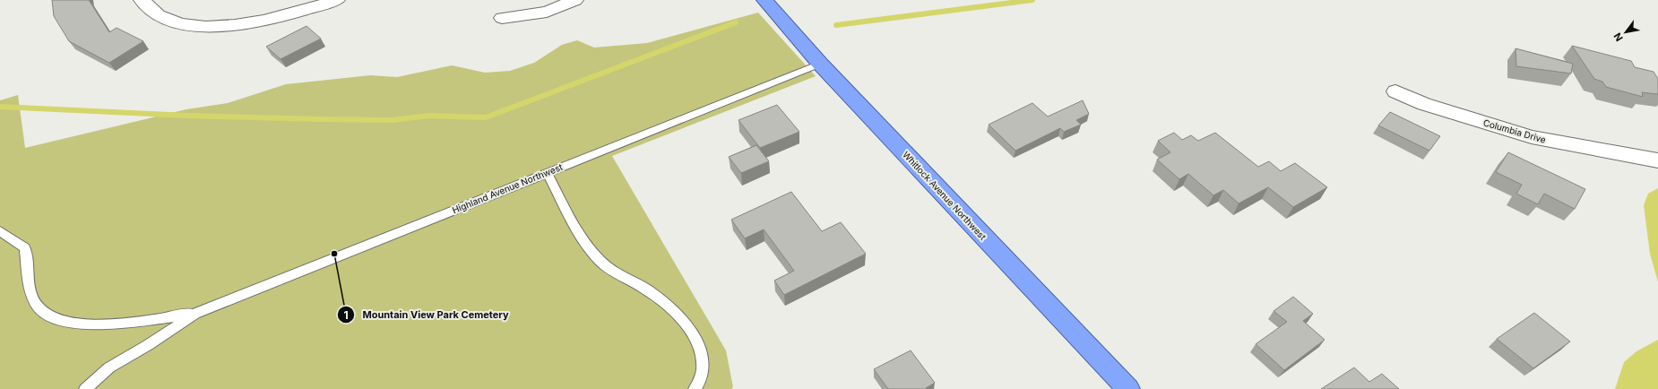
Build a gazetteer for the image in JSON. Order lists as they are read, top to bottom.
{
  "streets": {
    "highway": ["Whitlock Avenue Northwest"],
    "street": ["Columbia Drive"],
    "lane": ["Highland Avenue Northwest"]
  },
  "crossings": [
    ["Highland Avenue Northwest", "Whitlock Avenue Northwest"]
  ],
  "places": ["Mountain View Park Cemetery"],
  "north": "bottom left"
}
